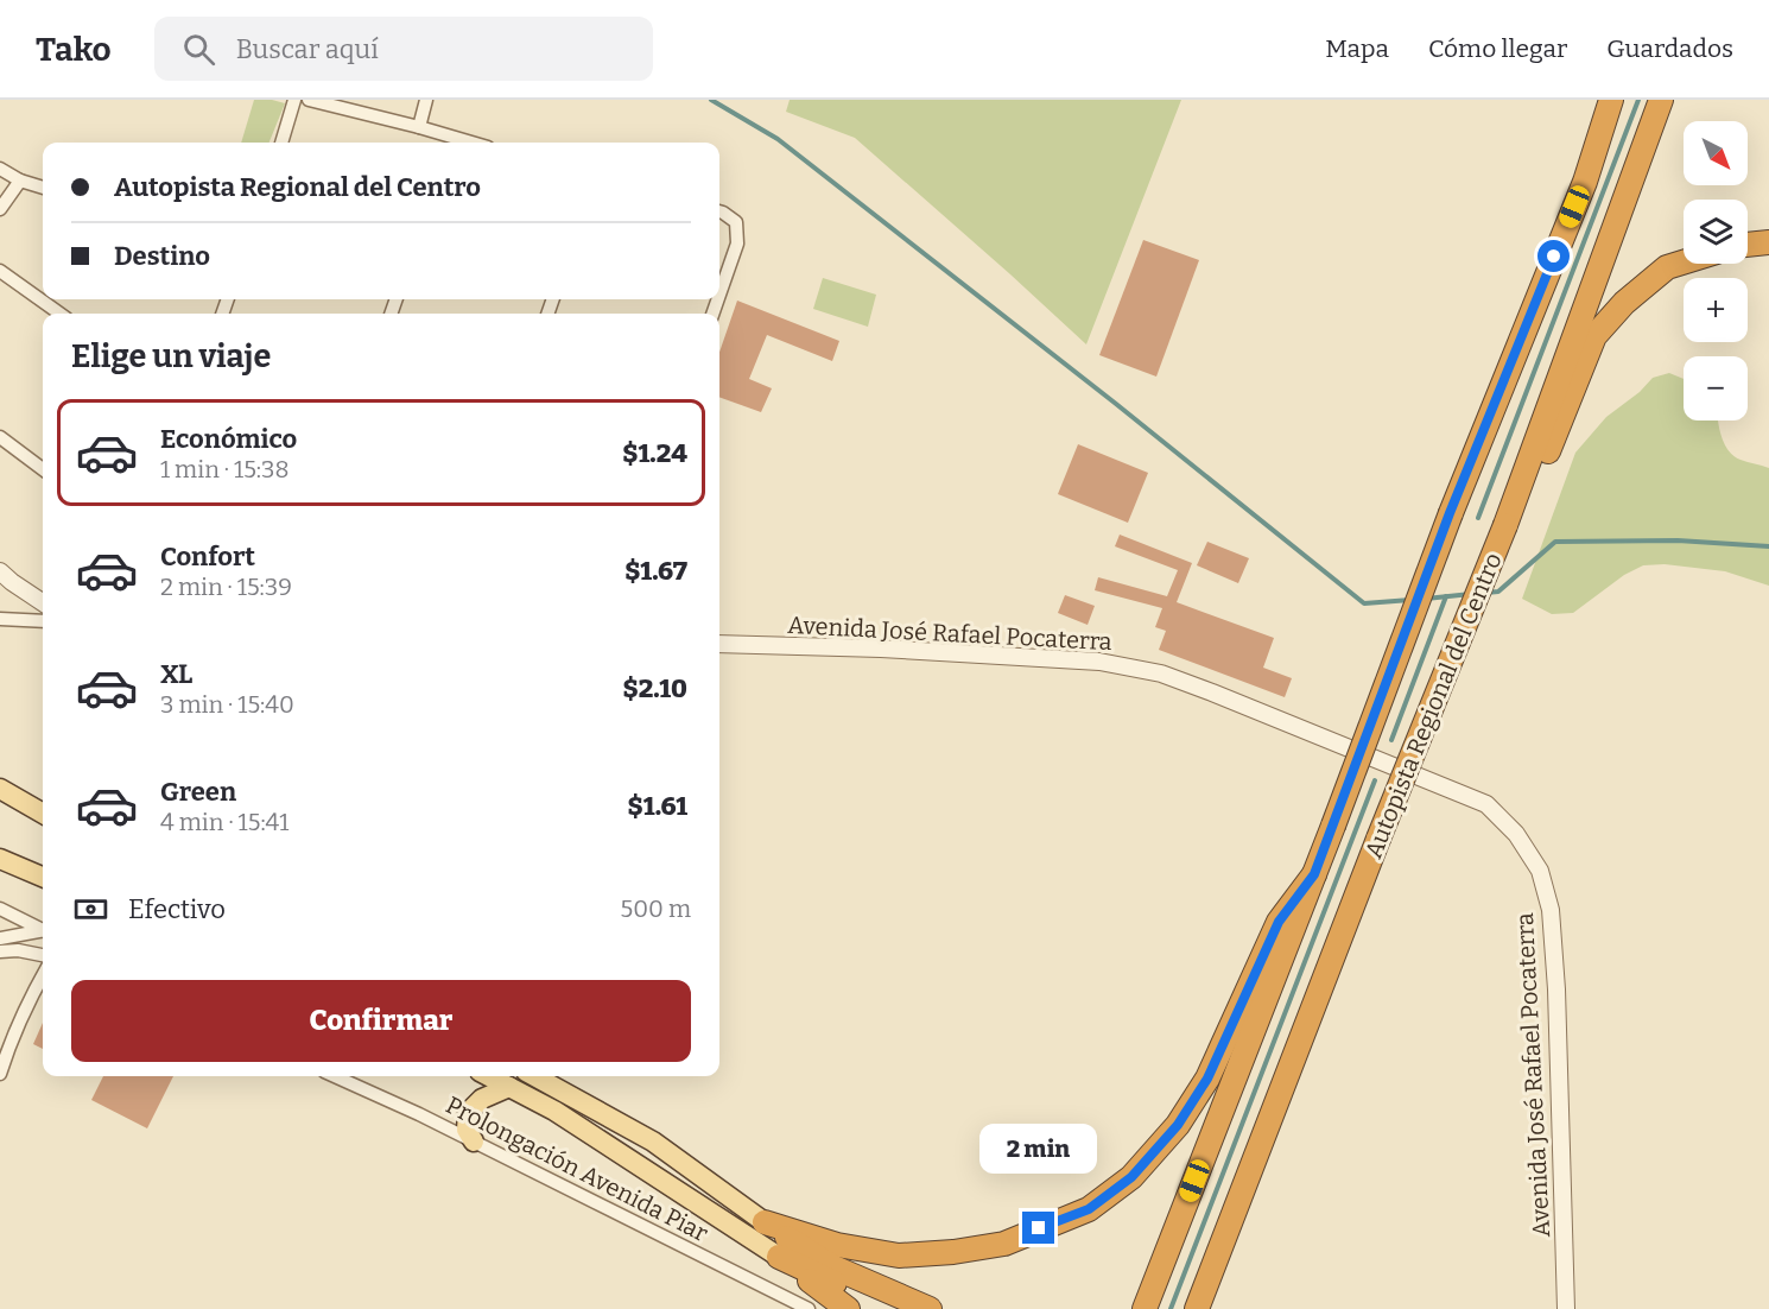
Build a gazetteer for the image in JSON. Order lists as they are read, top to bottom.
{
  "streets": {
    "highway": ["Autopista Regional del Centro"],
    "street": ["Avenida José Rafael Pocaterra", "Prolongación Avenida Piar"]
  },
  "north": "bottom right",
  "page": {
    "header": "Tako",
    "search": "Buscar aquí",
    "nav": ["Mapa", "Cómo llegar", "Guardados"],
    "map_buttons": ["+", "−"],
    "banner": ["Autopista Regional del Centro", "Destino"],
    "heading": "Elige un viaje",
    "list": [
      {
        "name": "Económico",
        "note": "1 min · 15:38",
        "value": "$1.24"
      },
      {
        "name": "Confort",
        "note": "2 min · 15:39",
        "value": "$1.67"
      },
      {
        "name": "XL",
        "note": "3 min · 15:40",
        "value": "$2.10"
      },
      {
        "name": "Green",
        "note": "4 min · 15:41",
        "value": "$1.61"
      }
    ],
    "pay": ["Efectivo", "500 m"],
    "buttons": "Confirmar",
    "bubble": "2 min"
  }
}
